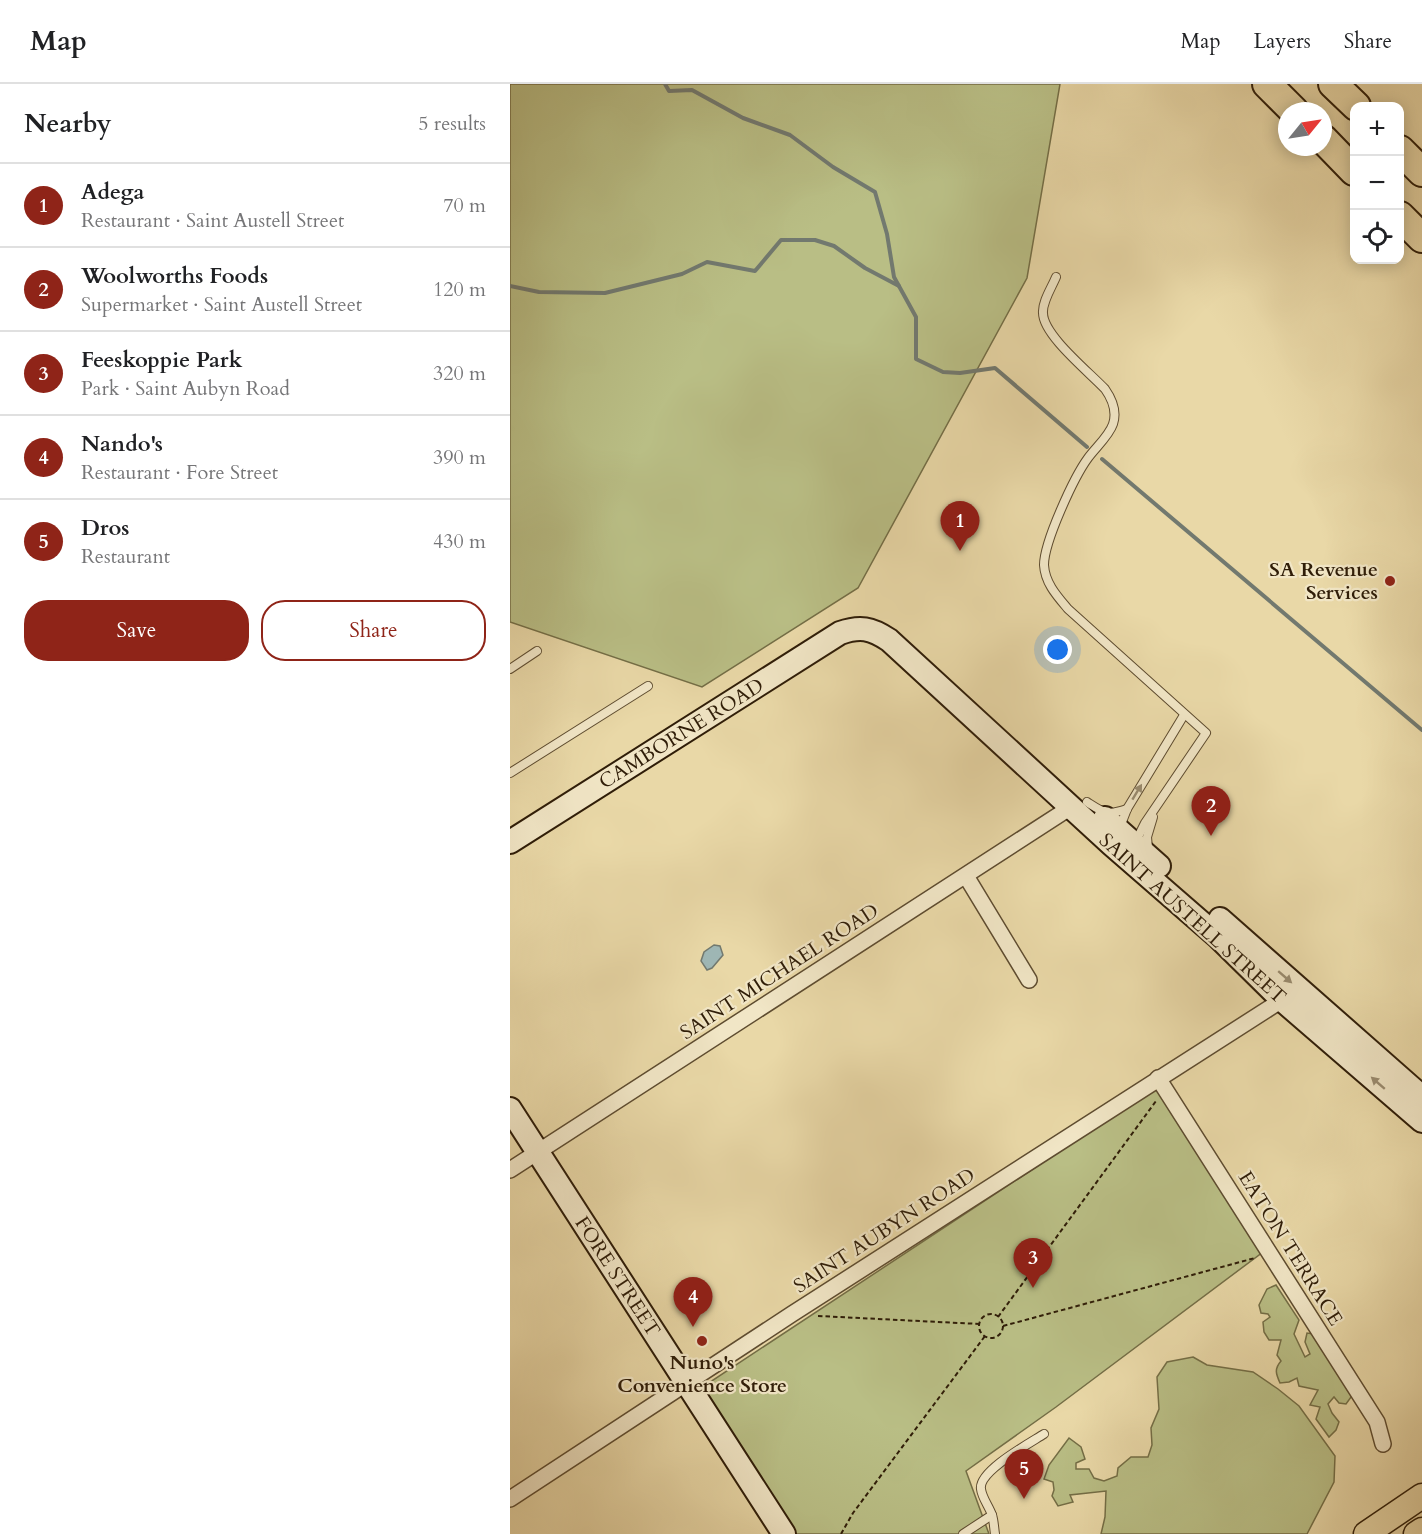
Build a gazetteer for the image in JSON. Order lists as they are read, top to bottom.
{
  "streets": {
    "street": [
      "CAMBORNE ROAD",
      "SAINT AUSTELL STREET",
      "SAINT MICHAEL ROAD",
      "SAINT AUBYN ROAD",
      "EATON TERRACE",
      "FORE STREET"
    ]
  },
  "crossings": [
    ["CAMBORNE ROAD", "SAINT AUSTELL STREET"],
    ["SAINT AUSTELL STREET", "SAINT MICHAEL ROAD"],
    ["SAINT AUSTELL STREET", "SAINT AUBYN ROAD"],
    ["SAINT MICHAEL ROAD", "FORE STREET"],
    ["SAINT AUBYN ROAD", "EATON TERRACE"],
    ["SAINT AUBYN ROAD", "FORE STREET"]
  ],
  "places": ["SA Revenue Services", "Nuno's Convenience Store"],
  "north": "top right",
  "page": {
    "header": "Map",
    "nav": ["Map", "Layers", "Share"],
    "heading": ["Nearby", "5 results"],
    "map_buttons": ["+", "−"],
    "list": [
      {
        "mark": "1",
        "name": "Adega",
        "note": "Restaurant · Saint Austell Street",
        "value": "70 m"
      },
      {
        "mark": "2",
        "name": "Woolworths Foods",
        "note": "Supermarket · Saint Austell Street",
        "value": "120 m"
      },
      {
        "mark": "3",
        "name": "Feeskoppie Park",
        "note": "Park · Saint Aubyn Road",
        "value": "320 m"
      },
      {
        "mark": "4",
        "name": "Nando's",
        "note": "Restaurant · Fore Street",
        "value": "390 m"
      },
      {
        "mark": "5",
        "name": "Dros",
        "note": "Restaurant",
        "value": "430 m"
      }
    ],
    "pins": [
      "1",
      "2",
      "3",
      "4",
      "5"
    ],
    "buttons": ["Save", "Share"]
  }
}
